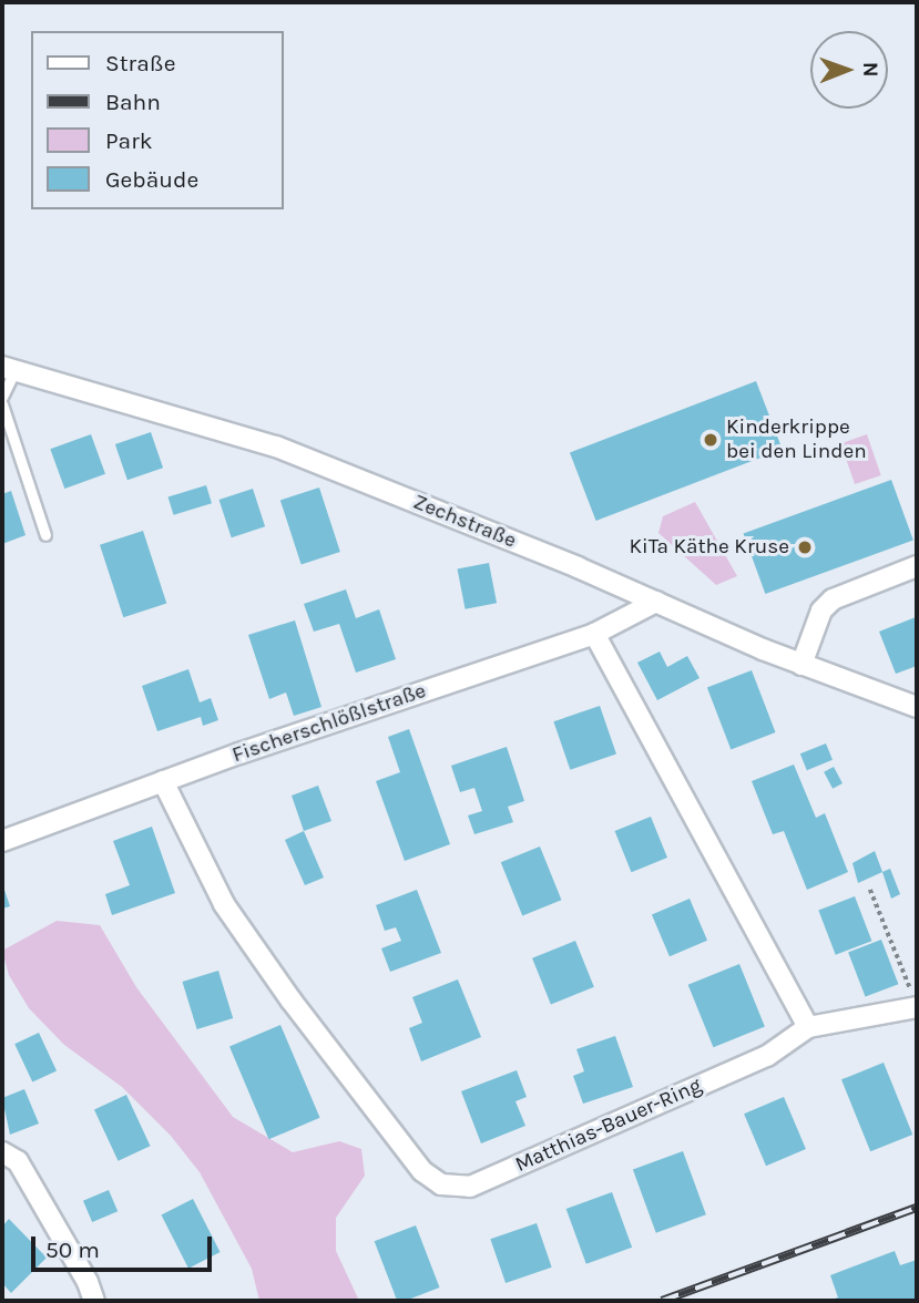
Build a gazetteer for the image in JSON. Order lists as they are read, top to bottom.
{
  "streets": {
    "street": ["Zechstraße", "Fischerschlößlstraße", "Matthias-Bauer-Ring"]
  },
  "crossings": [
    ["Zechstraße", "Fischerschlößlstraße"],
    ["Fischerschlößlstraße", "Matthias-Bauer-Ring"]
  ],
  "places": ["Kinderkrippe bei den Linden", "KiTa Käthe Kruse"],
  "legend": [
    "Straße",
    "Bahn",
    "Park",
    "Gebäude"
  ],
  "scale_bar": "50 m",
  "north": "right"
}
